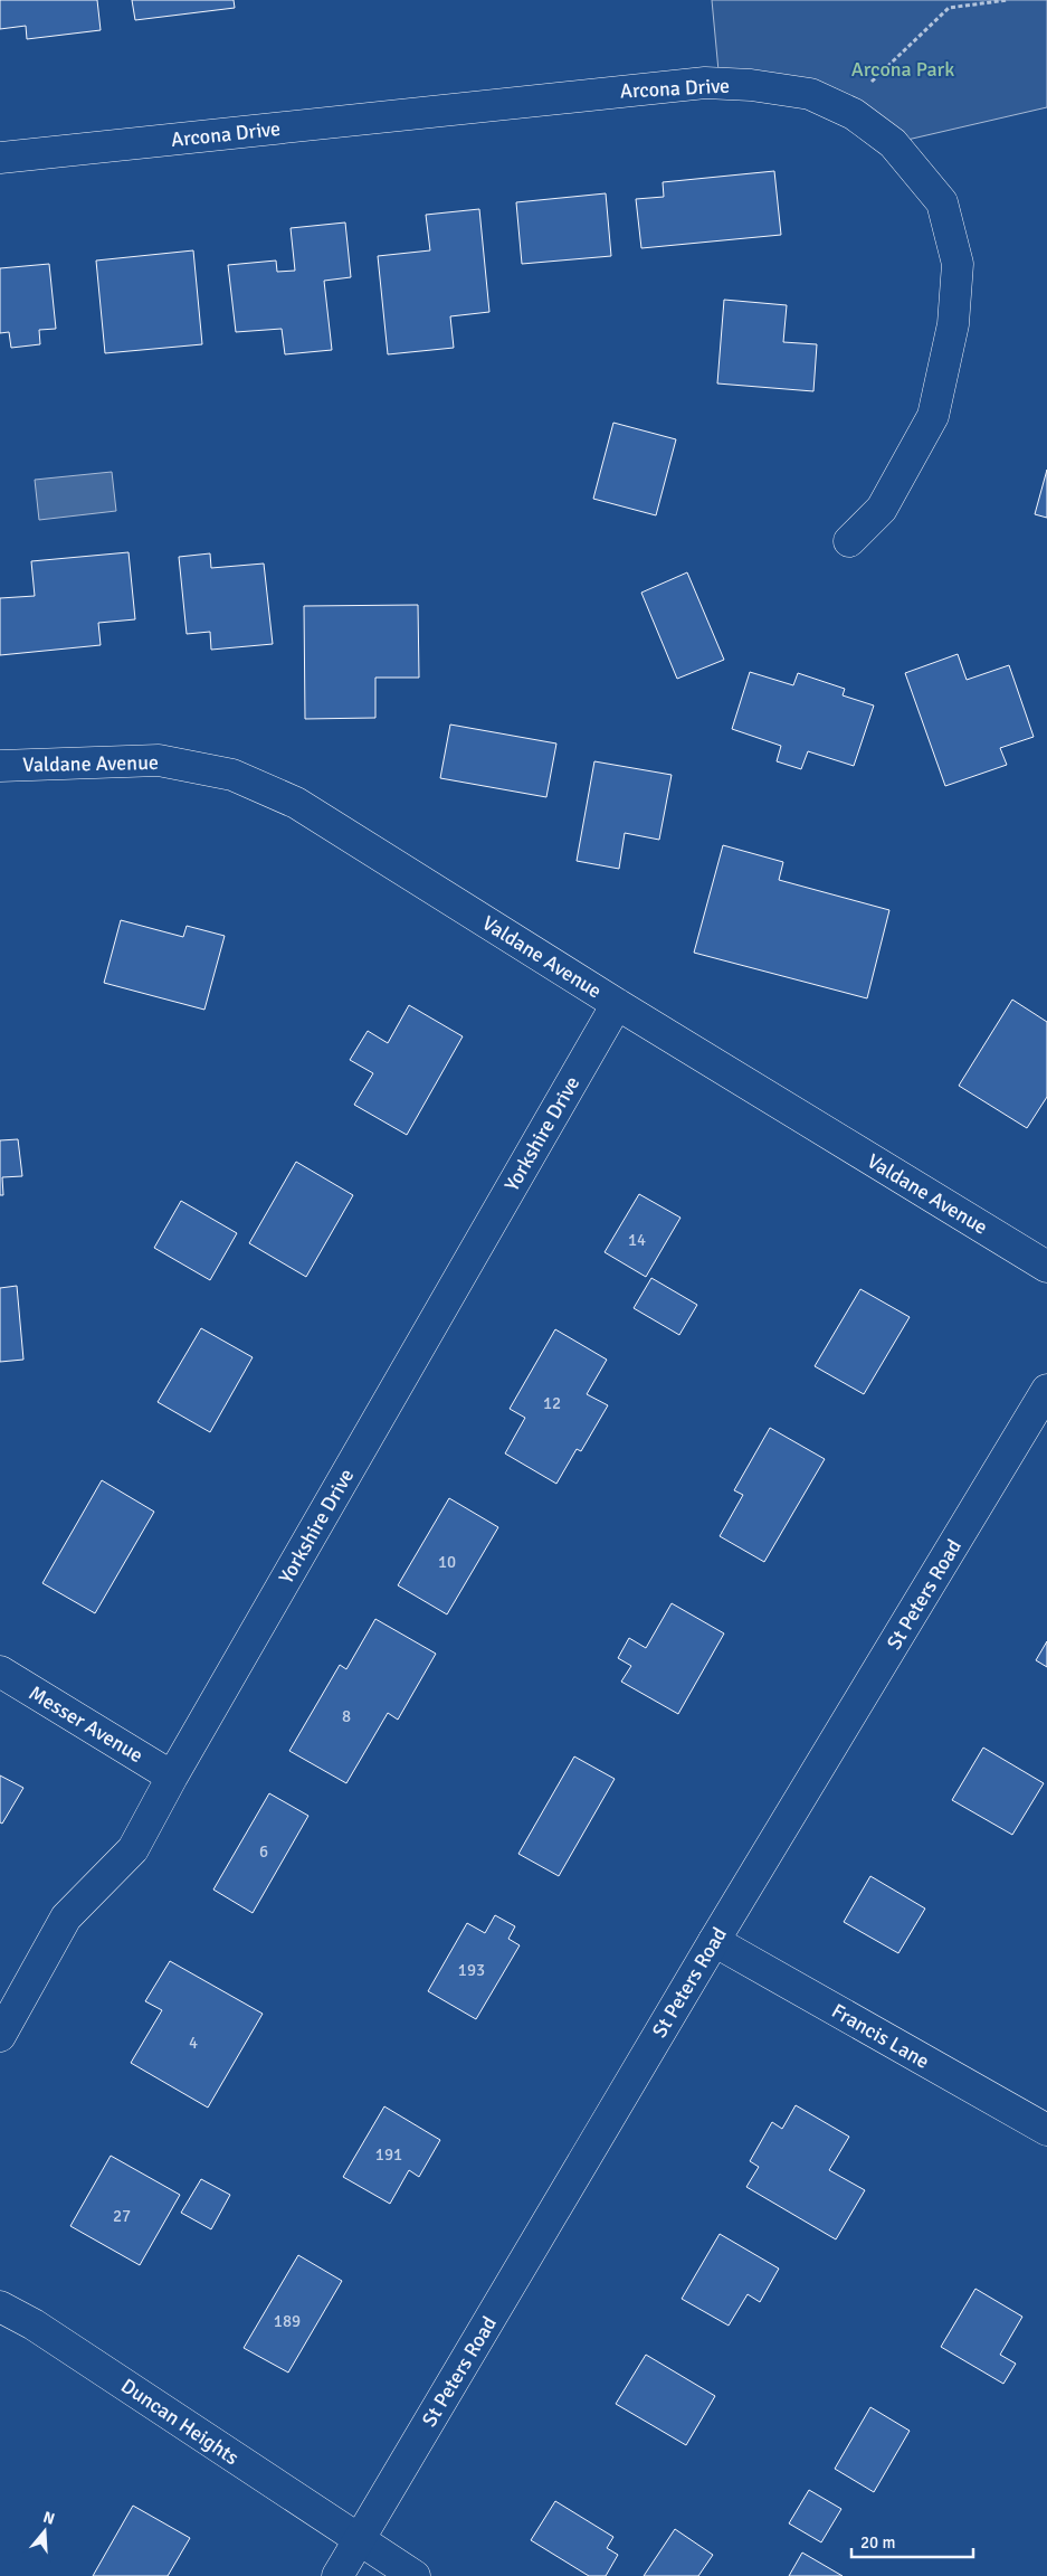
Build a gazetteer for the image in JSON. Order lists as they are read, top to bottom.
{
  "streets": {
    "street": [
      "Arcona Drive",
      "Valdane Avenue",
      "Yorkshire Drive",
      "St Peters Road",
      "Messer Avenue",
      "Francis Lane",
      "Duncan Heights"
    ]
  },
  "crossings": [
    ["Valdane Avenue", "Yorkshire Drive"],
    ["Yorkshire Drive", "Messer Avenue"],
    ["St Peters Road", "Francis Lane"],
    ["St Peters Road", "Duncan Heights"]
  ],
  "parks": ["Arcona Park"],
  "house_numbers": [
    "14",
    "12",
    "10",
    "8",
    "6",
    "193",
    "4",
    "191",
    "27",
    "189"
  ],
  "scale_bar": "20 m",
  "north": "top"
}
